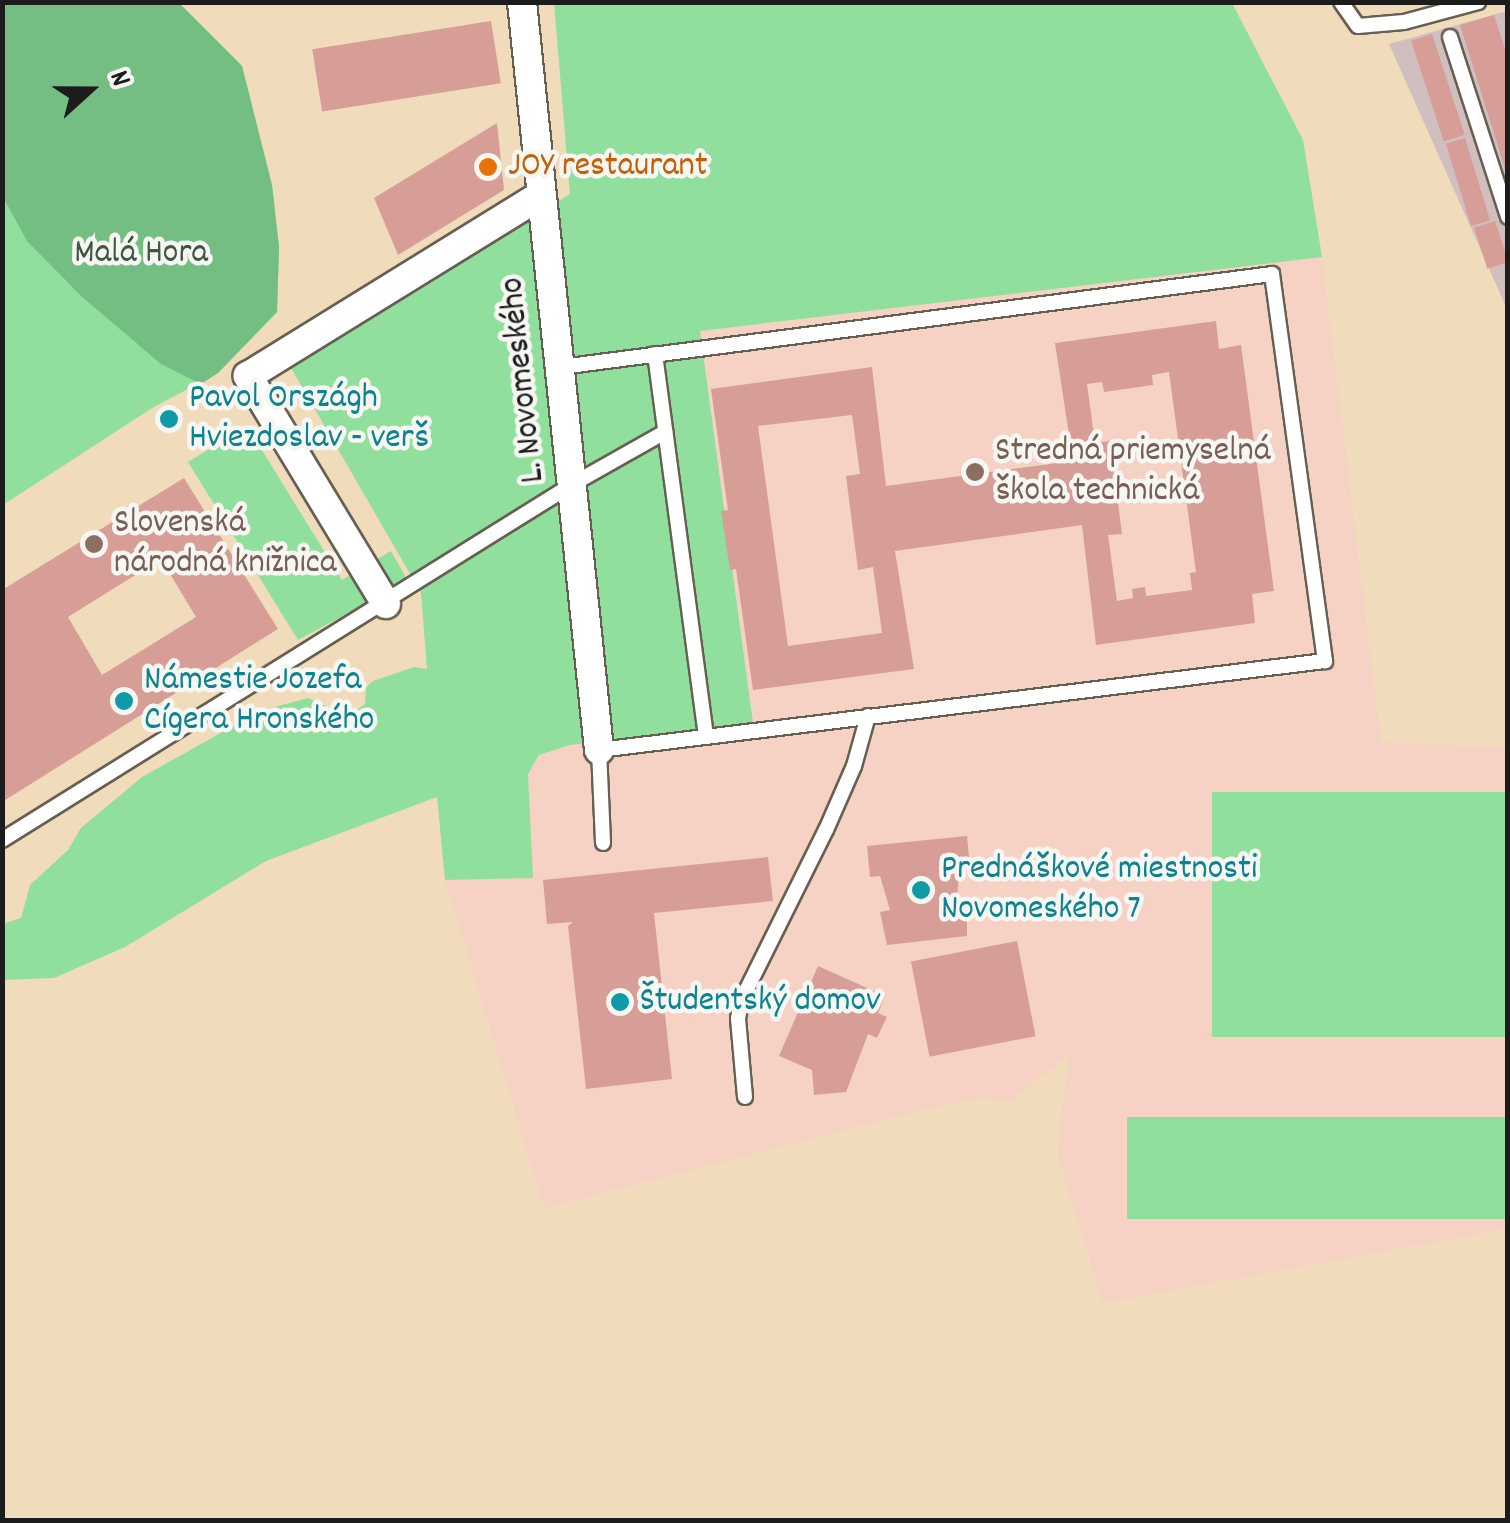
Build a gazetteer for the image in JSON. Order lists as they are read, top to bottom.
{
  "streets": {
    "street": ["L. Novomeského"]
  },
  "parks": ["Malá Hora"],
  "places": [
    "JOY restaurant",
    "Pavol Országh Hviezdoslav - verš",
    "Stredná priemyselná škola technická",
    "Slovenská národná knižnica",
    "Námestie Jozefa Cígera Hronského",
    "Prednáškové miestnosti Novomeského 7",
    "Študentský domov"
  ],
  "north": "right"
}
